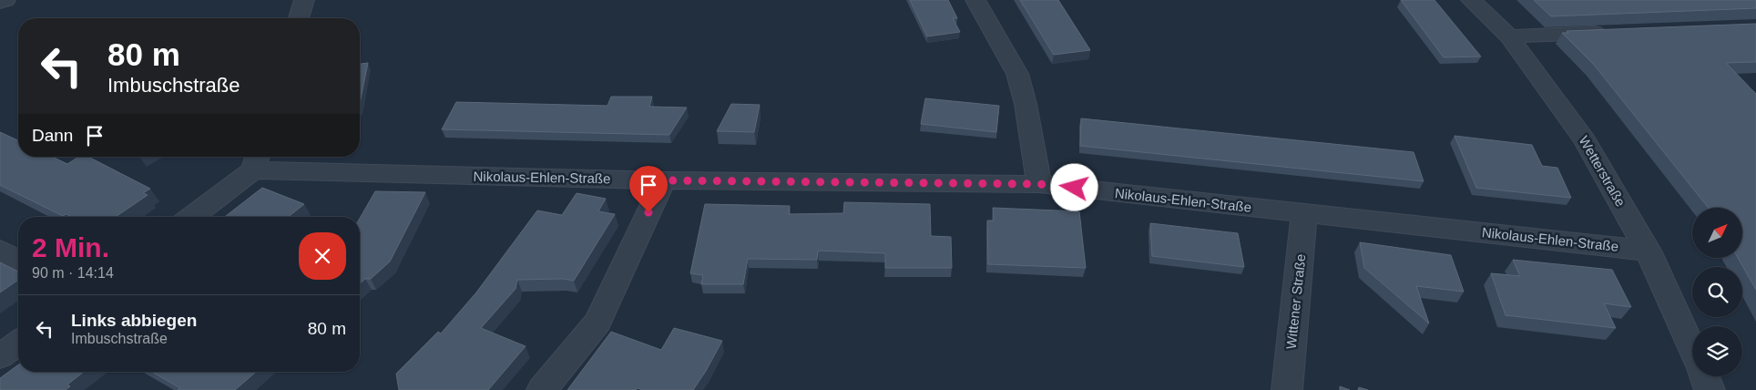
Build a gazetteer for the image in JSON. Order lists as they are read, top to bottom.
{
  "streets": {
    "street": ["Wetterstraße", "Nikolaus-Ehlen-Straße", "Wittener Straße"]
  },
  "crossings": [
    ["Wetterstraße", "Nikolaus-Ehlen-Straße"],
    ["Nikolaus-Ehlen-Straße", "Wittener Straße"]
  ],
  "north": "top right",
  "page": {
    "turn": ["80 m", "Imbuschstraße"],
    "then": "Dann",
    "heading": ["2 Min.", "90 m · 14:14"],
    "list": [
      {
        "name": "Links abbiegen",
        "note": "Imbuschstraße",
        "value": "80 m"
      }
    ]
  }
}
